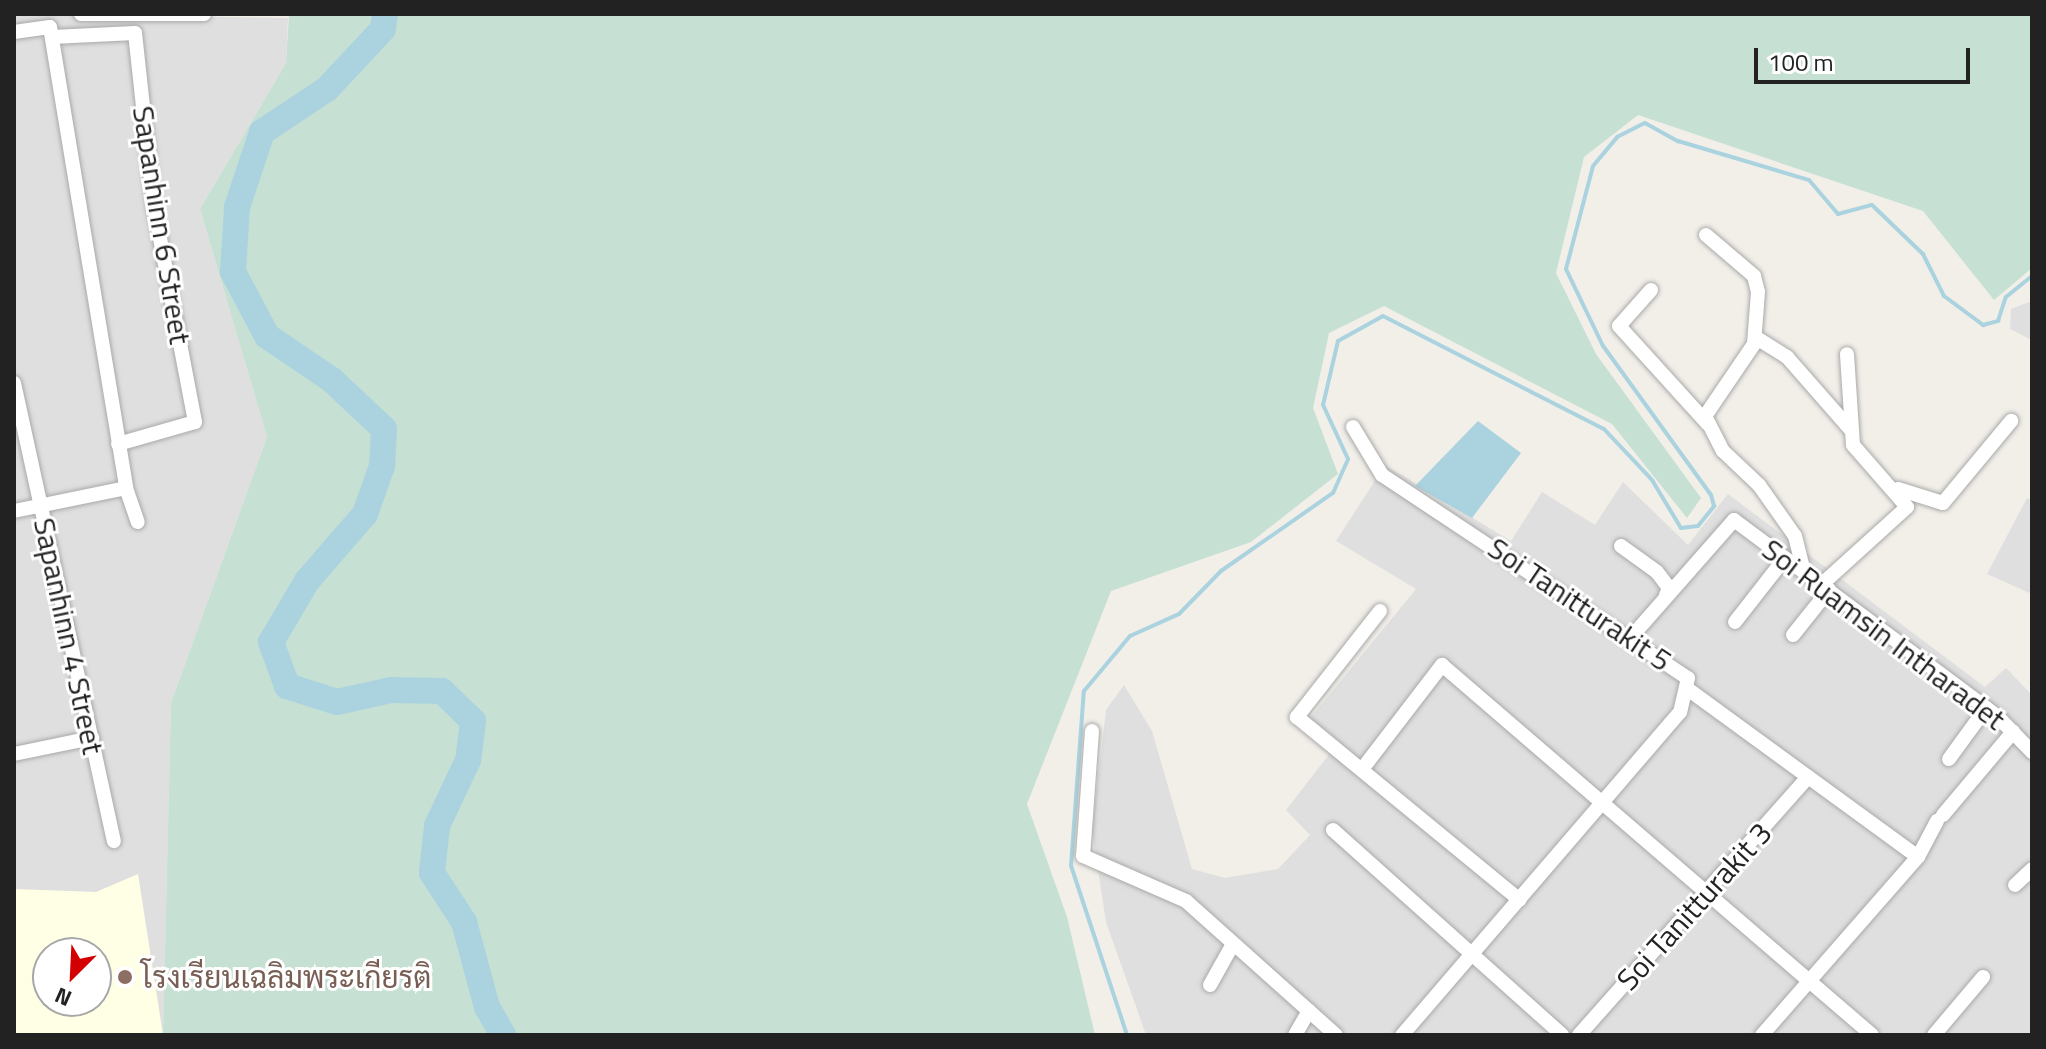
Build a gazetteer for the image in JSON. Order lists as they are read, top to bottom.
{
  "streets": {
    "street": [
      "Sapanhinn 6 Street",
      "Soi Tanitturakit 5",
      "Soi Ruamsin Intharadet",
      "Sapanhinn 4 Street",
      "Soi Tanitturakit 3"
    ]
  },
  "places": ["โรงเรียนเฉลิมพระเกียรติ"],
  "scale_bar": "100 m",
  "north": "bottom left"
}
